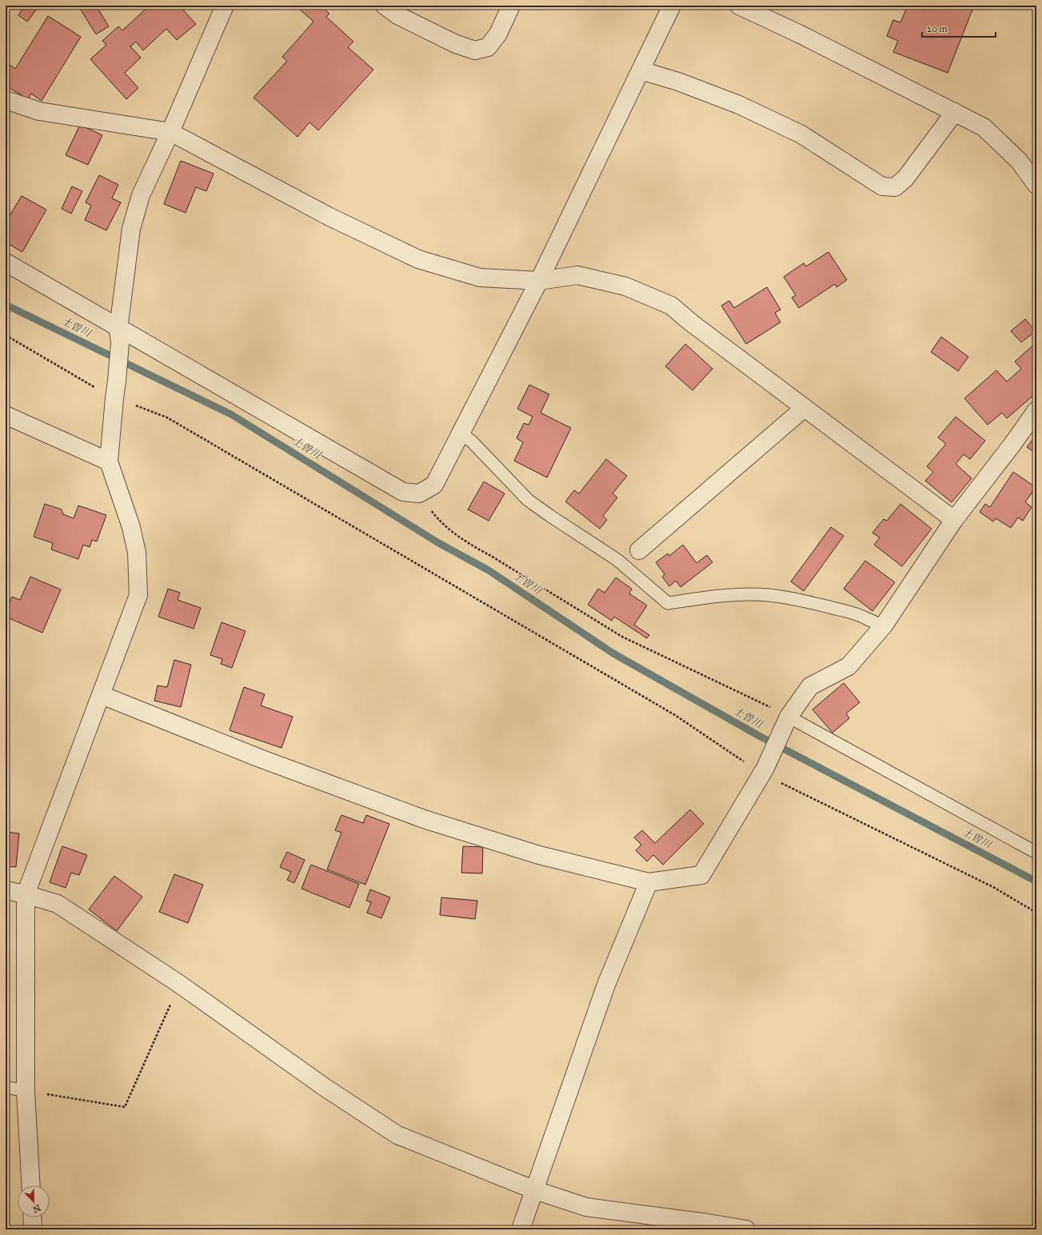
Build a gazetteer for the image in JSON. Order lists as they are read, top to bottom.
{
  "water": ["土曽川"],
  "scale_bar": "20 m",
  "north": "bottom right"
}
